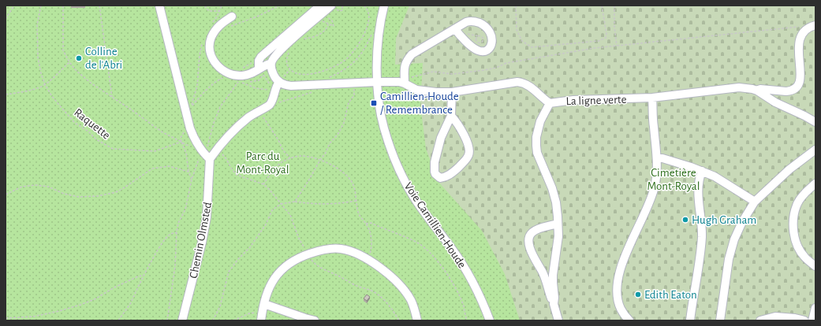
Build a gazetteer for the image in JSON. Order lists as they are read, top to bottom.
{
  "streets": {
    "street": ["La ligne verte", "Voie Camillien-Houde", "Chemin Olmsted"],
    "path": ["Raquette"]
  },
  "crossings": [
    ["La ligne verte", "Voie Camillien-Houde"]
  ],
  "parks": ["Parc du Mont-Royal", "Cimetière Mont-Royal"],
  "places": {
    "other": ["Colline de l'Abri", "Hugh Graham", "Edith Eaton"],
    "transit": ["Camillien-Houde / Remembrance"]
  }
}
